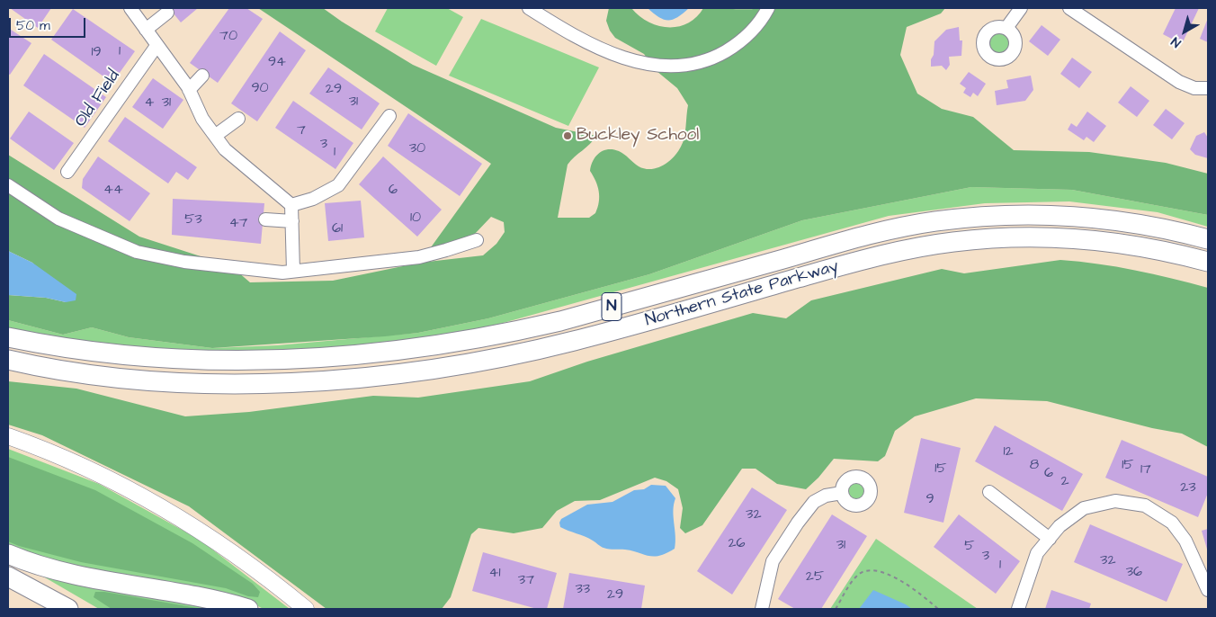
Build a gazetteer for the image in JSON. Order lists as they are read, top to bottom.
{
  "streets": {
    "highway": ["Northern State Parkway", "N"],
    "street": ["Old Field"]
  },
  "places": ["Buckley School"],
  "house_numbers": [
    "70",
    "1",
    "19",
    "94",
    "90",
    "29",
    "31",
    "4",
    "31",
    "7",
    "3",
    "30",
    "1",
    "44",
    "6",
    "10",
    "53",
    "47",
    "61",
    "12",
    "8",
    "15",
    "15",
    "17",
    "6",
    "2",
    "23",
    "9",
    "32",
    "26",
    "31",
    "5",
    "3",
    "32",
    "1",
    "36",
    "41",
    "25",
    "37",
    "33",
    "29"
  ],
  "scale_bar": "50 m",
  "north": "bottom left"
}
